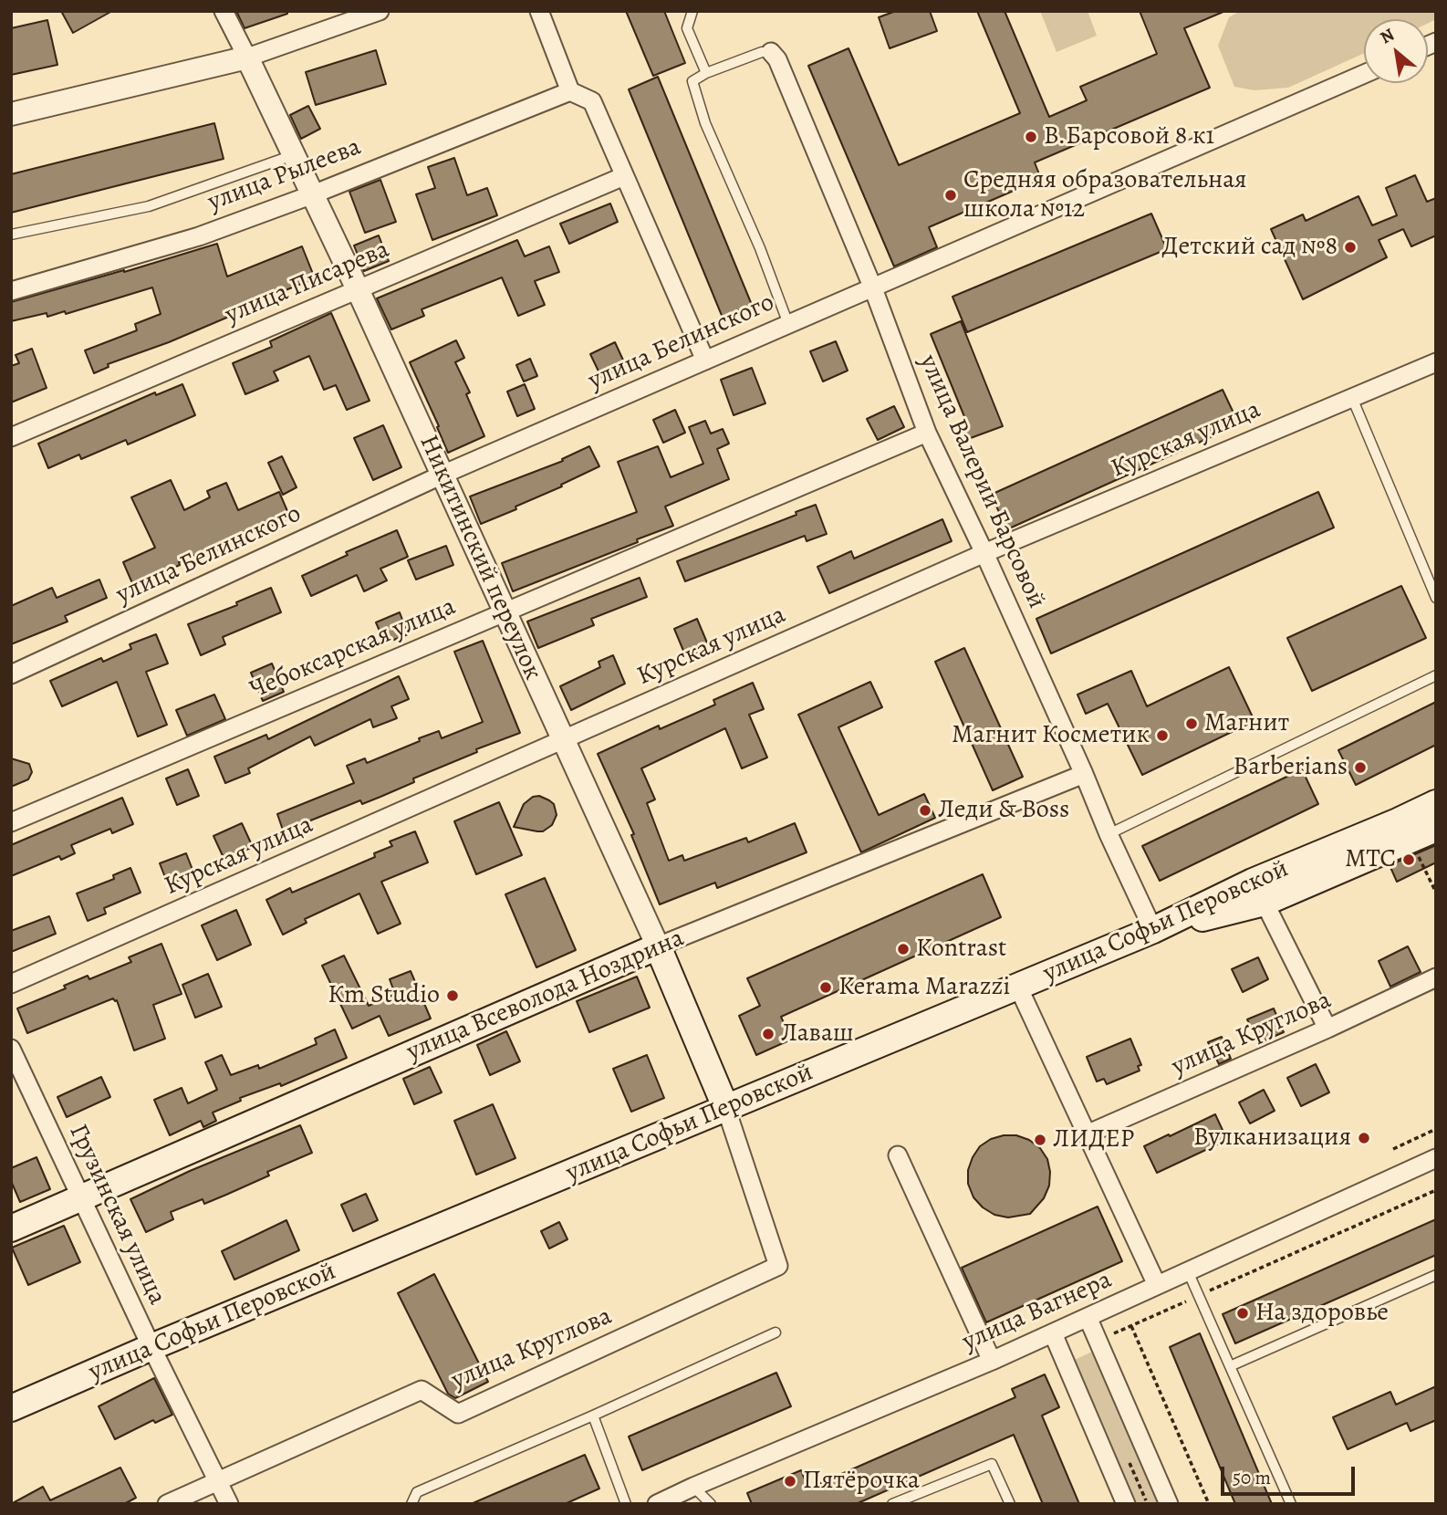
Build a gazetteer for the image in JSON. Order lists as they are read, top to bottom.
{
  "streets": {
    "main road": ["Никитинский переулок", "улица Софьи Перовской", "улица Всеволода Ноздрина"],
    "street": [
      "улица Рылеева",
      "улица Писарева",
      "улица Белинского",
      "Курская улица",
      "улица Валерии Барсовой",
      "Чебоксарская улица",
      "улица Круглова",
      "Грузинская улица",
      "улица Вагнера"
    ]
  },
  "crossings": [
    ["улица Рылеева", "Никитинский переулок"],
    ["улица Писарева", "Никитинский переулок"],
    ["улица Белинского", "улица Валерии Барсовой"],
    ["улица Белинского", "Никитинский переулок"],
    ["Курская улица", "улица Валерии Барсовой"],
    ["Курская улица", "Никитинский переулок"],
    ["улица Валерии Барсовой", "Чебоксарская улица"],
    ["улица Валерии Барсовой", "улица Софьи Перовской"],
    ["улица Валерии Барсовой", "улица Всеволода Ноздрина"],
    ["Никитинский переулок", "Чебоксарская улица"],
    ["Никитинский переулок", "улица Софьи Перовской"],
    ["Никитинский переулок", "улица Всеволода Ноздрина"],
    ["Никитинский переулок", "улица Круглова"],
    ["улица Софьи Перовской", "улица Круглова"],
    ["улица Софьи Перовской", "Грузинская улица"],
    ["улица Всеволода Ноздрина", "Грузинская улица"],
    ["улица Круглова", "Грузинская улица"]
  ],
  "places": [
    "В.Барсовой 8 к1",
    "Средняя образовательная школа №12",
    "Детский сад №8",
    "Магнит",
    "Магнит Косметик",
    "Barberians",
    "Леди & Boss",
    "МТС",
    "Kontrast",
    "Kerama Marazzi",
    "Кm Studio",
    "Лаваш",
    "Вулканизация",
    "ЛИДЕР",
    "На здоровье",
    "Пятёрочка"
  ],
  "scale_bar": "50 m",
  "north": "top left"
}
